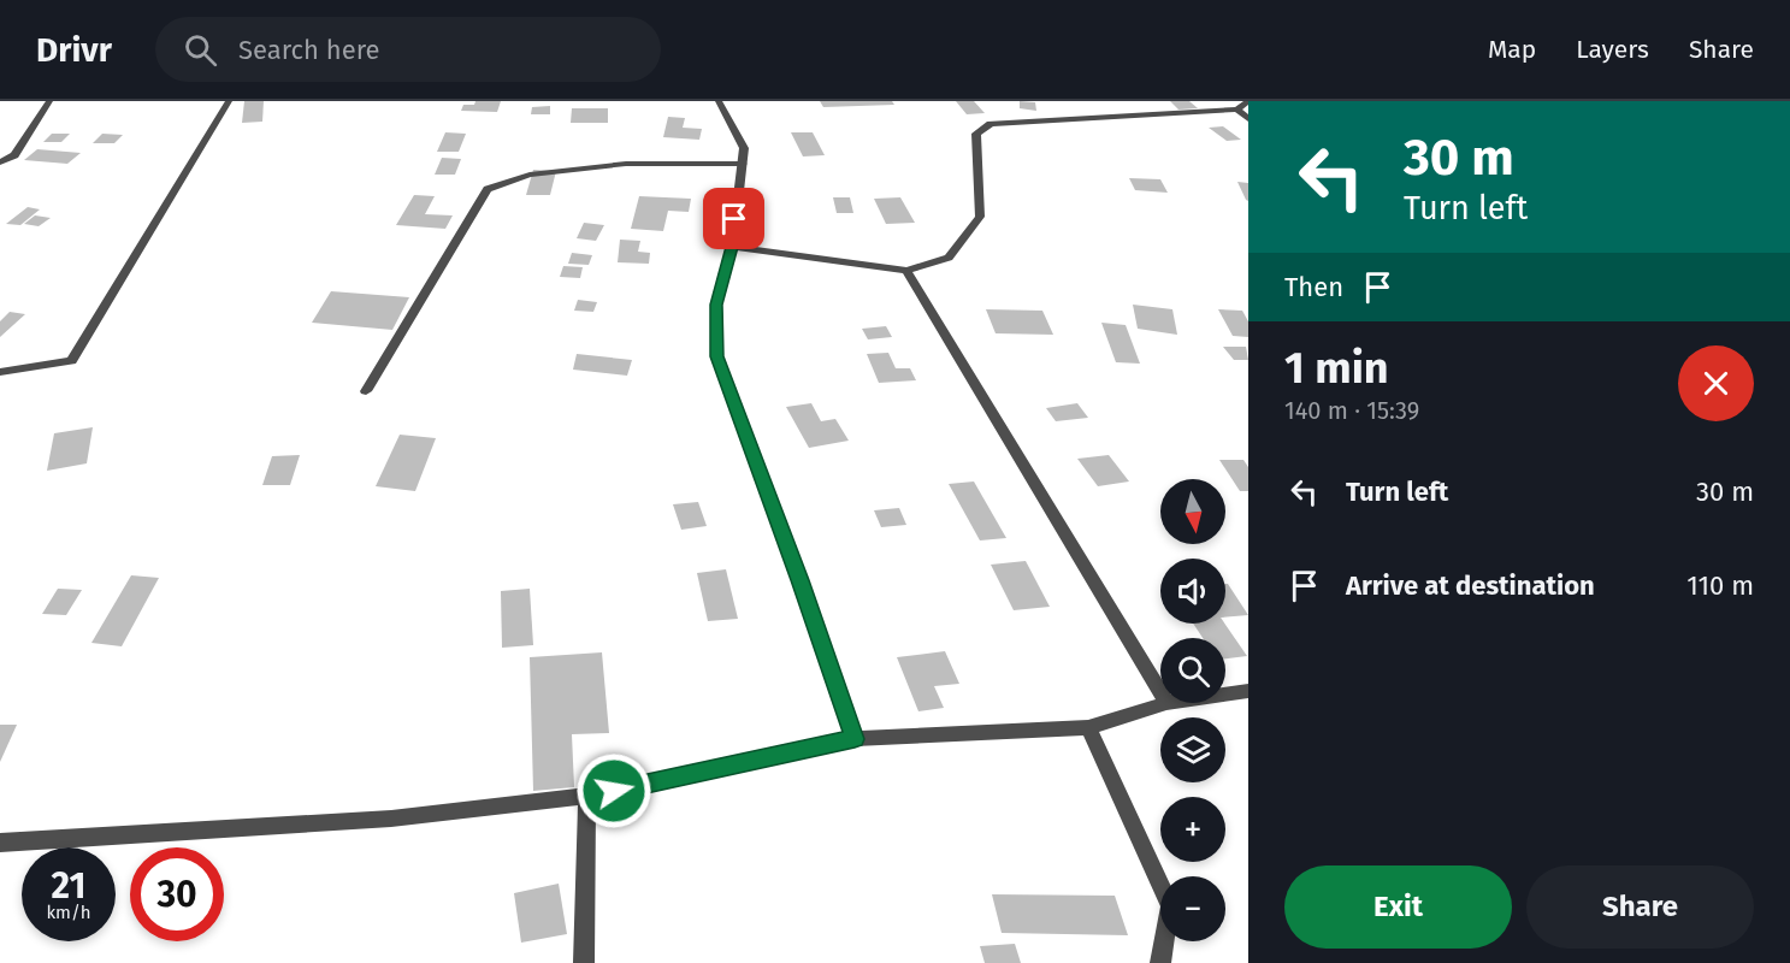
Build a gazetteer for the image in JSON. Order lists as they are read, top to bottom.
{
  "north": "bottom",
  "page": {
    "header": "Drivr",
    "search": "Search here",
    "nav": ["Map", "Layers", "Share"],
    "turn": ["30 m", "Turn left"],
    "then": "Then",
    "heading": ["1 min", "140 m · 15:39"],
    "list": [
      {
        "name": "Turn left",
        "value": "30 m"
      },
      {
        "name": "Arrive at destination",
        "value": "110 m"
      }
    ],
    "map_buttons": ["+", "−"],
    "speed": "21 km/h",
    "limit": "30",
    "buttons": ["Exit", "Share"]
  }
}
